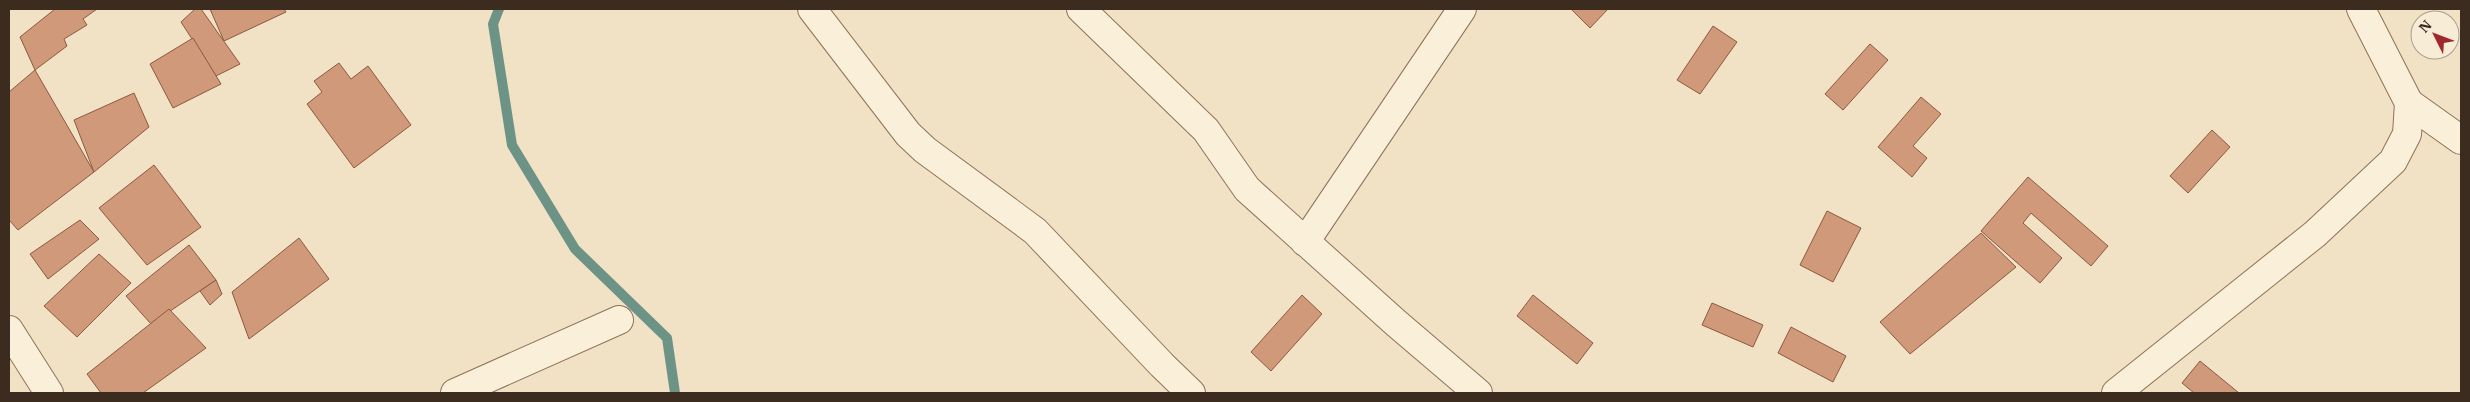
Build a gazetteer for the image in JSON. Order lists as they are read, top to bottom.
{
  "north": "top left"
}
